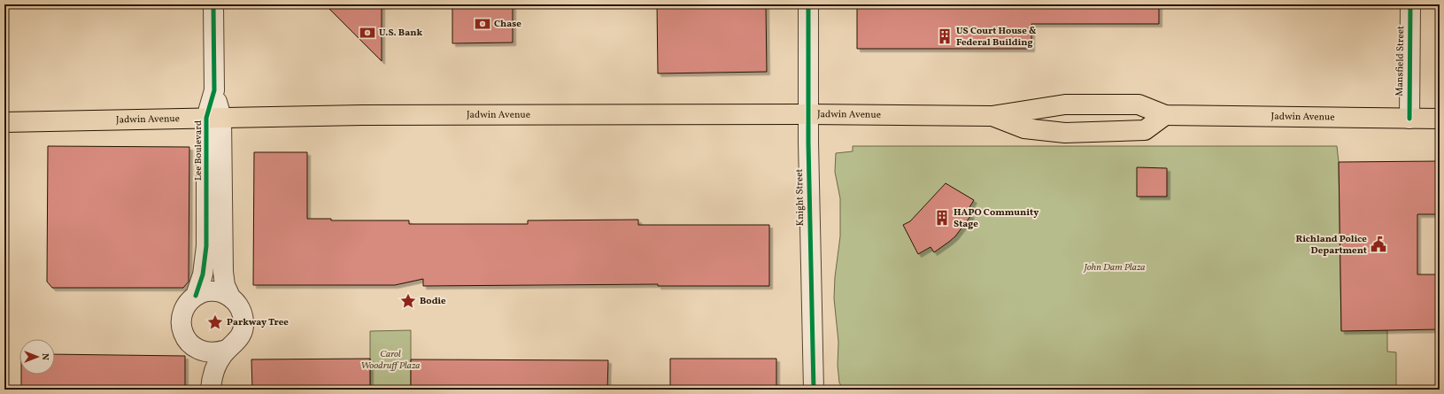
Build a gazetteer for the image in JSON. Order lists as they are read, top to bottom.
{
  "streets": {
    "main road": ["Jadwin Avenue"],
    "street": ["Mansfield Street", "Lee Boulevard", "Knight Street"]
  },
  "crossings": [
    ["Mansfield Street", "Jadwin Avenue"],
    ["Jadwin Avenue", "Lee Boulevard"],
    ["Jadwin Avenue", "Knight Street"]
  ],
  "parks": ["John Dam Plaza", "Carol Woodruff Plaza"],
  "places": {
    "bank": ["Chase", "U.S. Bank"],
    "building": ["US Court House & Federal Building", "HAPO Community Stage"],
    "public building": ["Richland Police Department"],
    "place": ["Bodie", "Parkway Tree"]
  },
  "north": "right"
}
